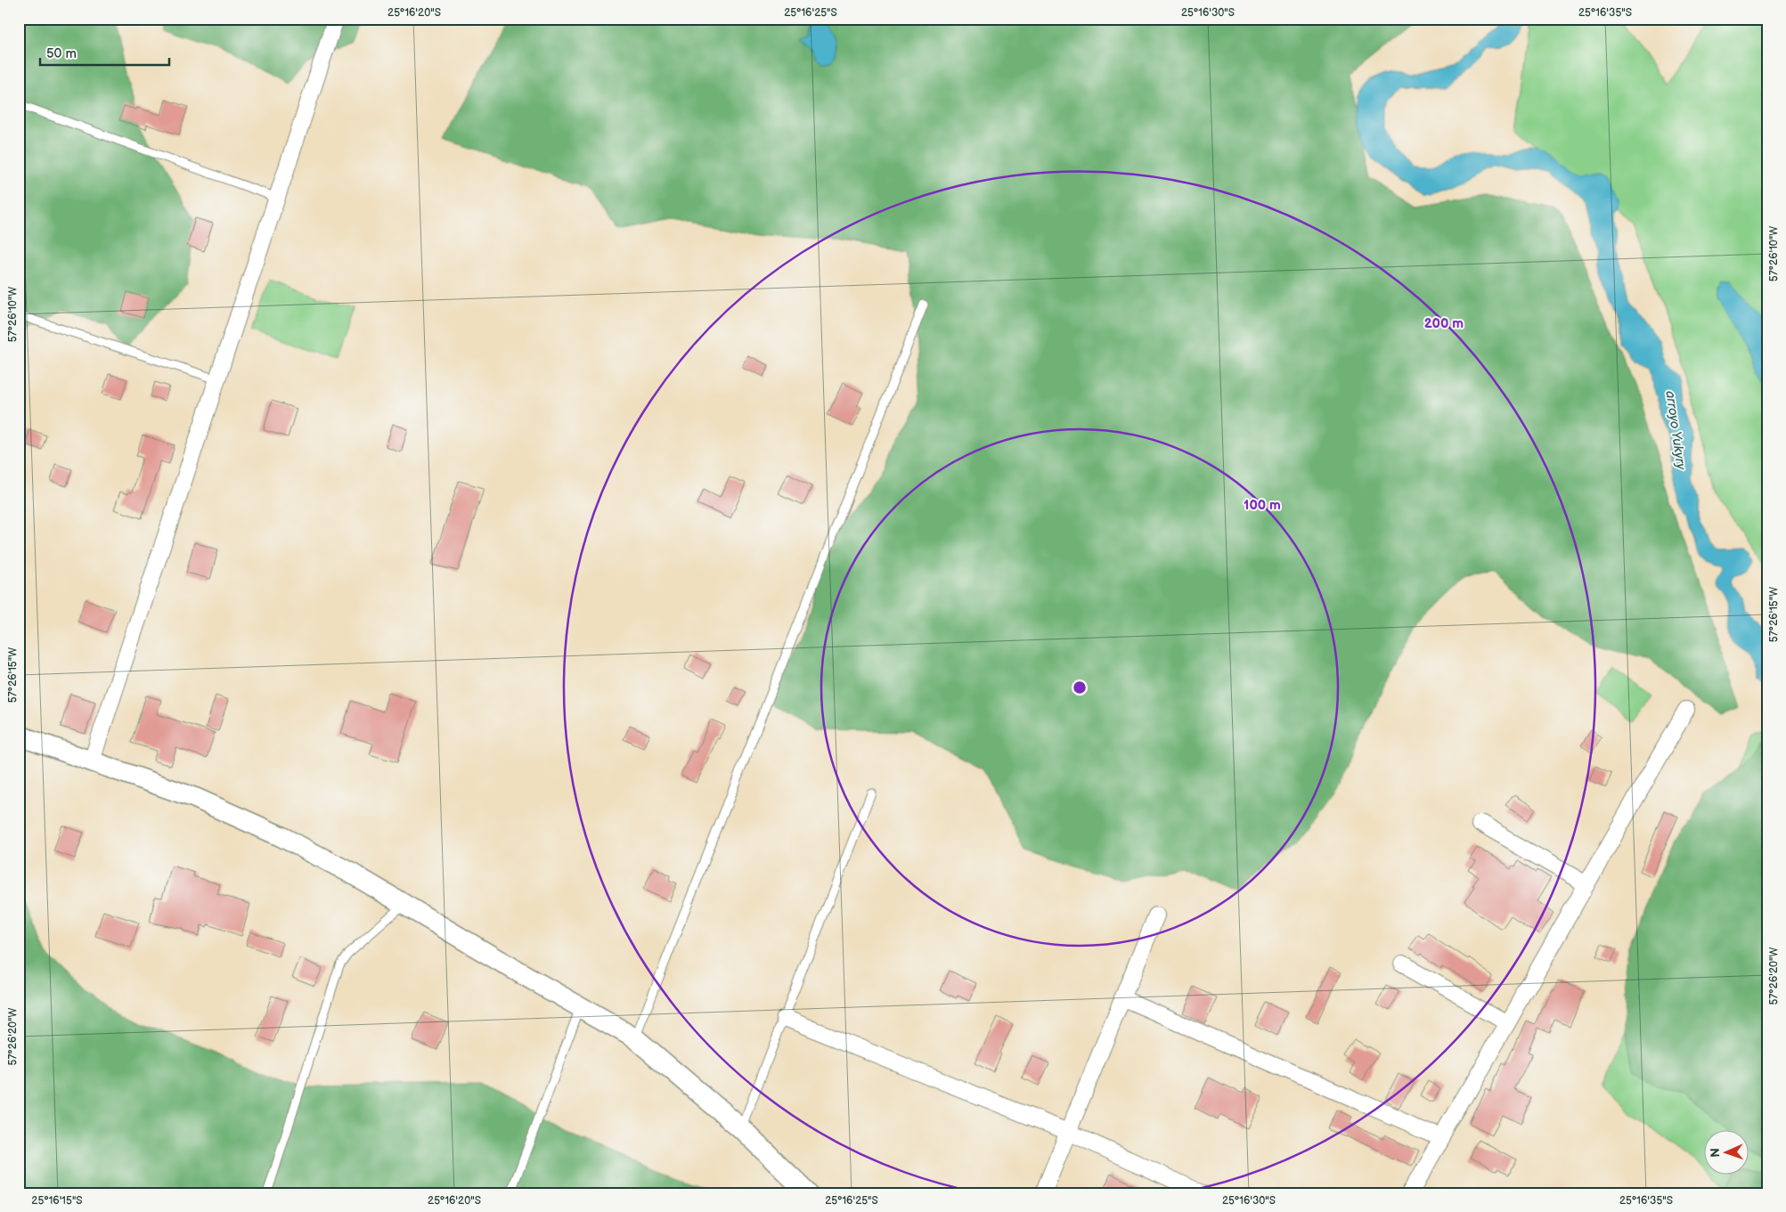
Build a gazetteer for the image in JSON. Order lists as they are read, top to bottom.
{
  "water": ["arroyo Yukyry"],
  "scale_bar": "50 m",
  "north": "left",
  "coordinates": [
    "25°16'20\"S",
    "25°16'25\"S",
    "25°16'30\"S",
    "25°16'35\"S",
    "57°26'10\"W",
    "57°26'15\"W",
    "57°26'20\"W",
    "25°16'15\"S"
  ],
  "rings": ["200 m", "100 m"]
}
